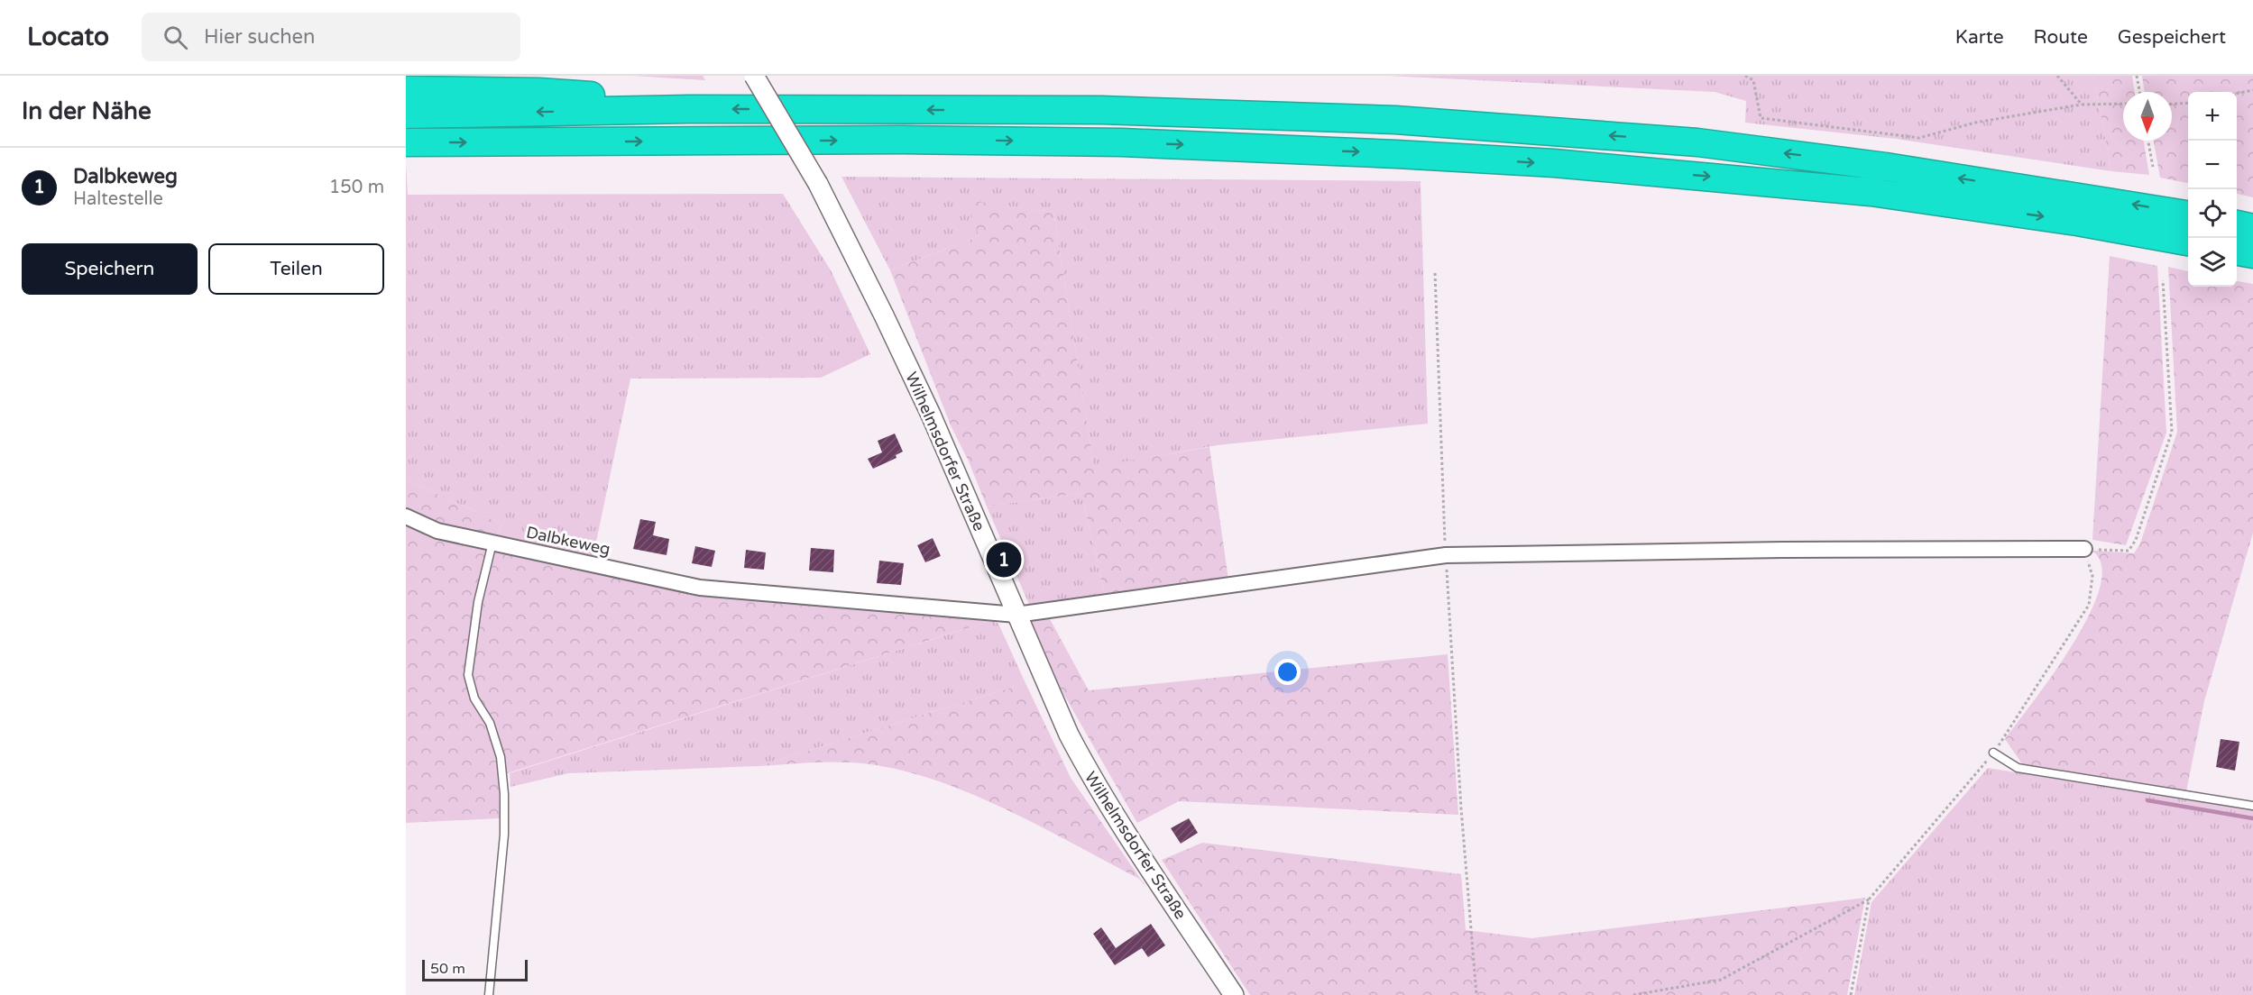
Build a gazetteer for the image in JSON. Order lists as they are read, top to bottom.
{
  "streets": {
    "street": ["Wilhelmsdorfer Straße", "Dalbkeweg"]
  },
  "crossings": [
    ["Wilhelmsdorfer Straße", "Dalbkeweg"]
  ],
  "scale_bar": "50 m",
  "north": "bottom",
  "page": {
    "header": "Locato",
    "search": "Hier suchen",
    "nav": ["Karte", "Route", "Gespeichert"],
    "heading": "In der Nähe",
    "map_buttons": ["+", "−"],
    "list": [
      {
        "mark": "1",
        "name": "Dalbkeweg",
        "note": "Haltestelle",
        "value": "150 m"
      }
    ],
    "buttons": ["Speichern", "Teilen"],
    "pins": "1",
    "scale": "50 m"
  }
}
